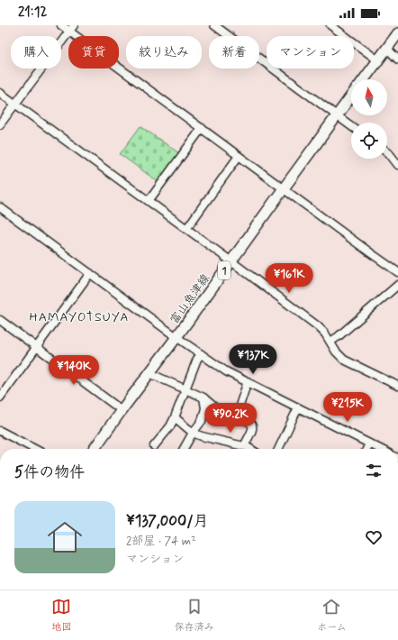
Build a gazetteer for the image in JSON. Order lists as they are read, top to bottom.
{
  "streets": {
    "main road": ["1", "富山魚津線"]
  },
  "districts": ["HAMAYOTSUYA"],
  "north": "top",
  "page": {
    "status": "21:12",
    "chip": [
      "購入",
      "賃貸",
      "絞り込み",
      "新着",
      "マンション"
    ],
    "price": [
      "¥161K",
      "¥137K",
      "¥140K",
      "¥215K",
      "¥90.2K"
    ],
    "heading": "5件の物件",
    "list": [
      {
        "name": "¥137,000/月",
        "note": "2部屋 · 74 m² · マンション"
      }
    ],
    "tabs": ["地図", "保存済み", "ホーム"]
  }
}
